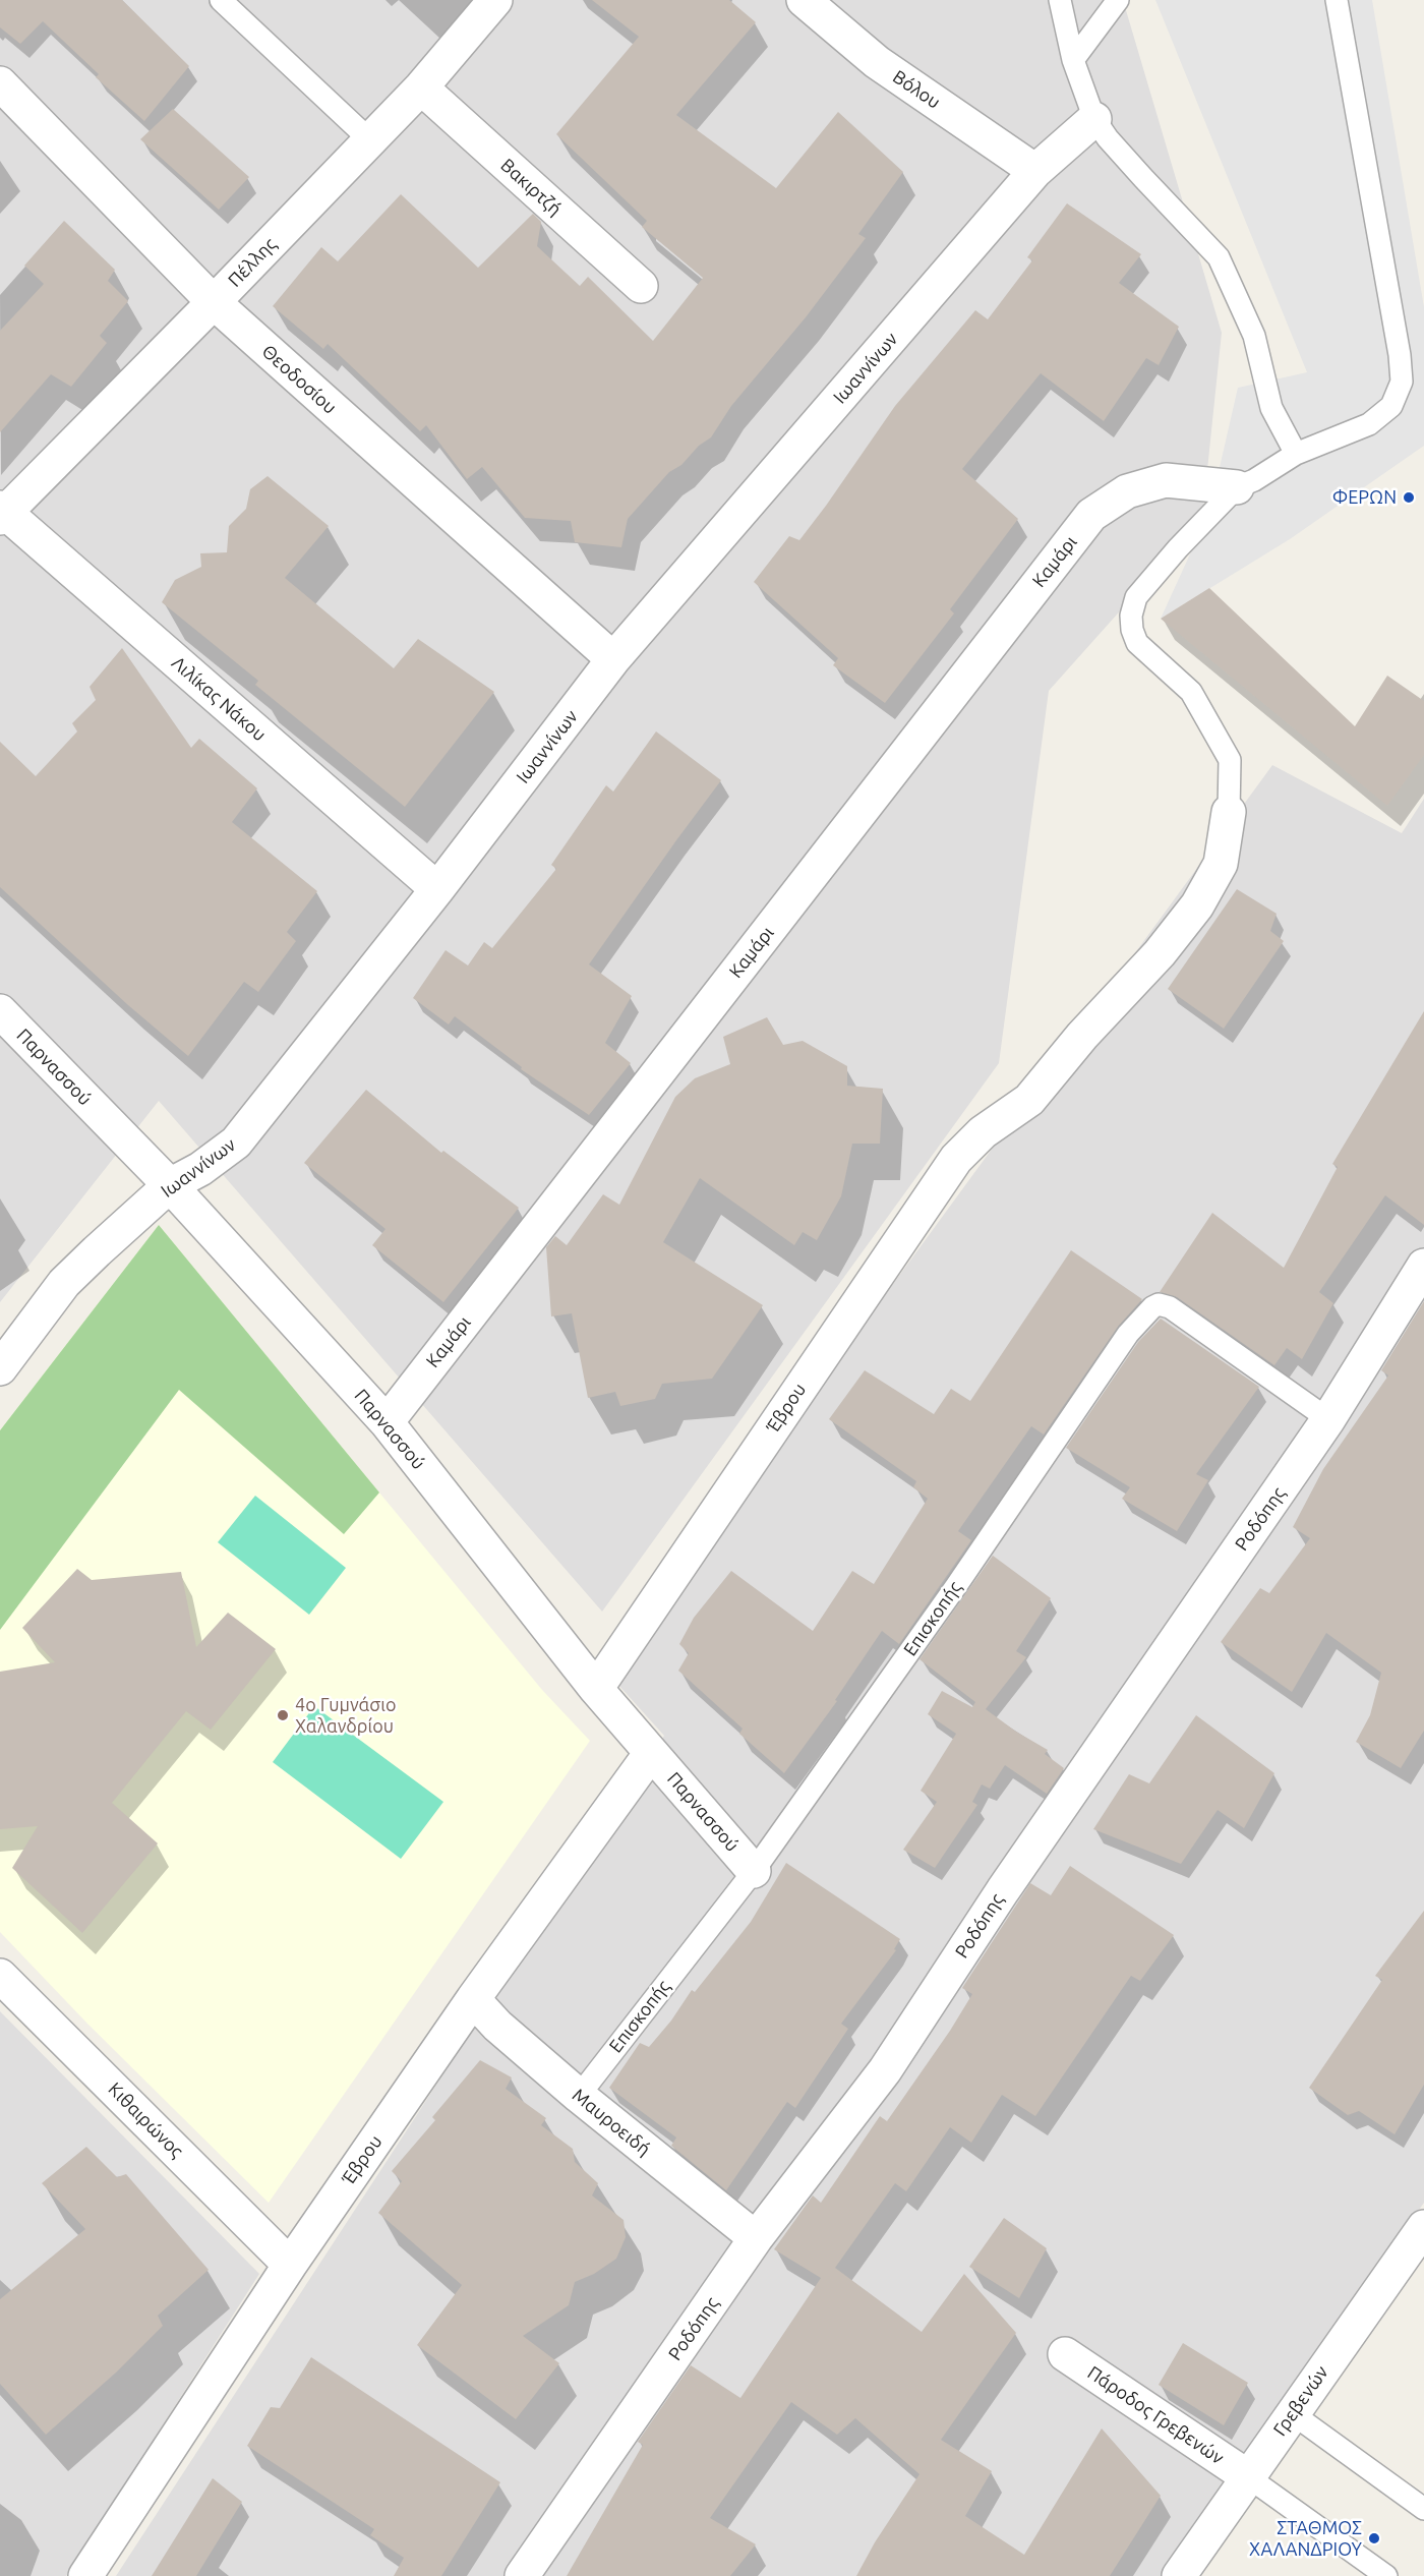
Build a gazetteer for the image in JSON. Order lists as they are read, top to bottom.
{
  "streets": {
    "street": [
      "Βόλου",
      "Βακιρτζή",
      "Πέλλης",
      "Ιωαννίνων",
      "Θεοδοσίου",
      "Καμάρι",
      "Λιλίκας Νάκου",
      "Παρνασσού",
      "Έβρου",
      "Ροδόπης",
      "Κιθαιρώνος",
      "Μαυροειδή",
      "Γρεβενών",
      "Πάροδος Γρεβενών"
    ],
    "lane": ["Επισκοπής"]
  },
  "crossings": [
    ["Βόλου", "Ιωαννίνων"],
    ["Βακιρτζή", "Πέλλης"],
    ["Πέλλης", "Θεοδοσίου"],
    ["Πέλλης", "Λιλίκας Νάκου"],
    ["Ιωαννίνων", "Θεοδοσίου"],
    ["Ιωαννίνων", "Λιλίκας Νάκου"],
    ["Ιωαννίνων", "Παρνασσού"],
    ["Καμάρι", "Παρνασσού"],
    ["Παρνασσού", "Έβρου"],
    ["Παρνασσού", "Επισκοπής"],
    ["Έβρου", "Κιθαιρώνος"],
    ["Έβρου", "Μαυροειδή"],
    ["Ροδόπης", "Επισκοπής"],
    ["Ροδόπης", "Μαυροειδή"],
    ["Επισκοπής", "Μαυροειδή"],
    ["Γρεβενών", "Πάροδος Γρεβενών"]
  ],
  "places": ["ΦΕΡΩΝ", "4ο Γυμνάσιο Χαλανδρίου", "ΣΤΑΘΜΟΣ ΧΑΛΑΝΔΡΙΟΥ"]
}
